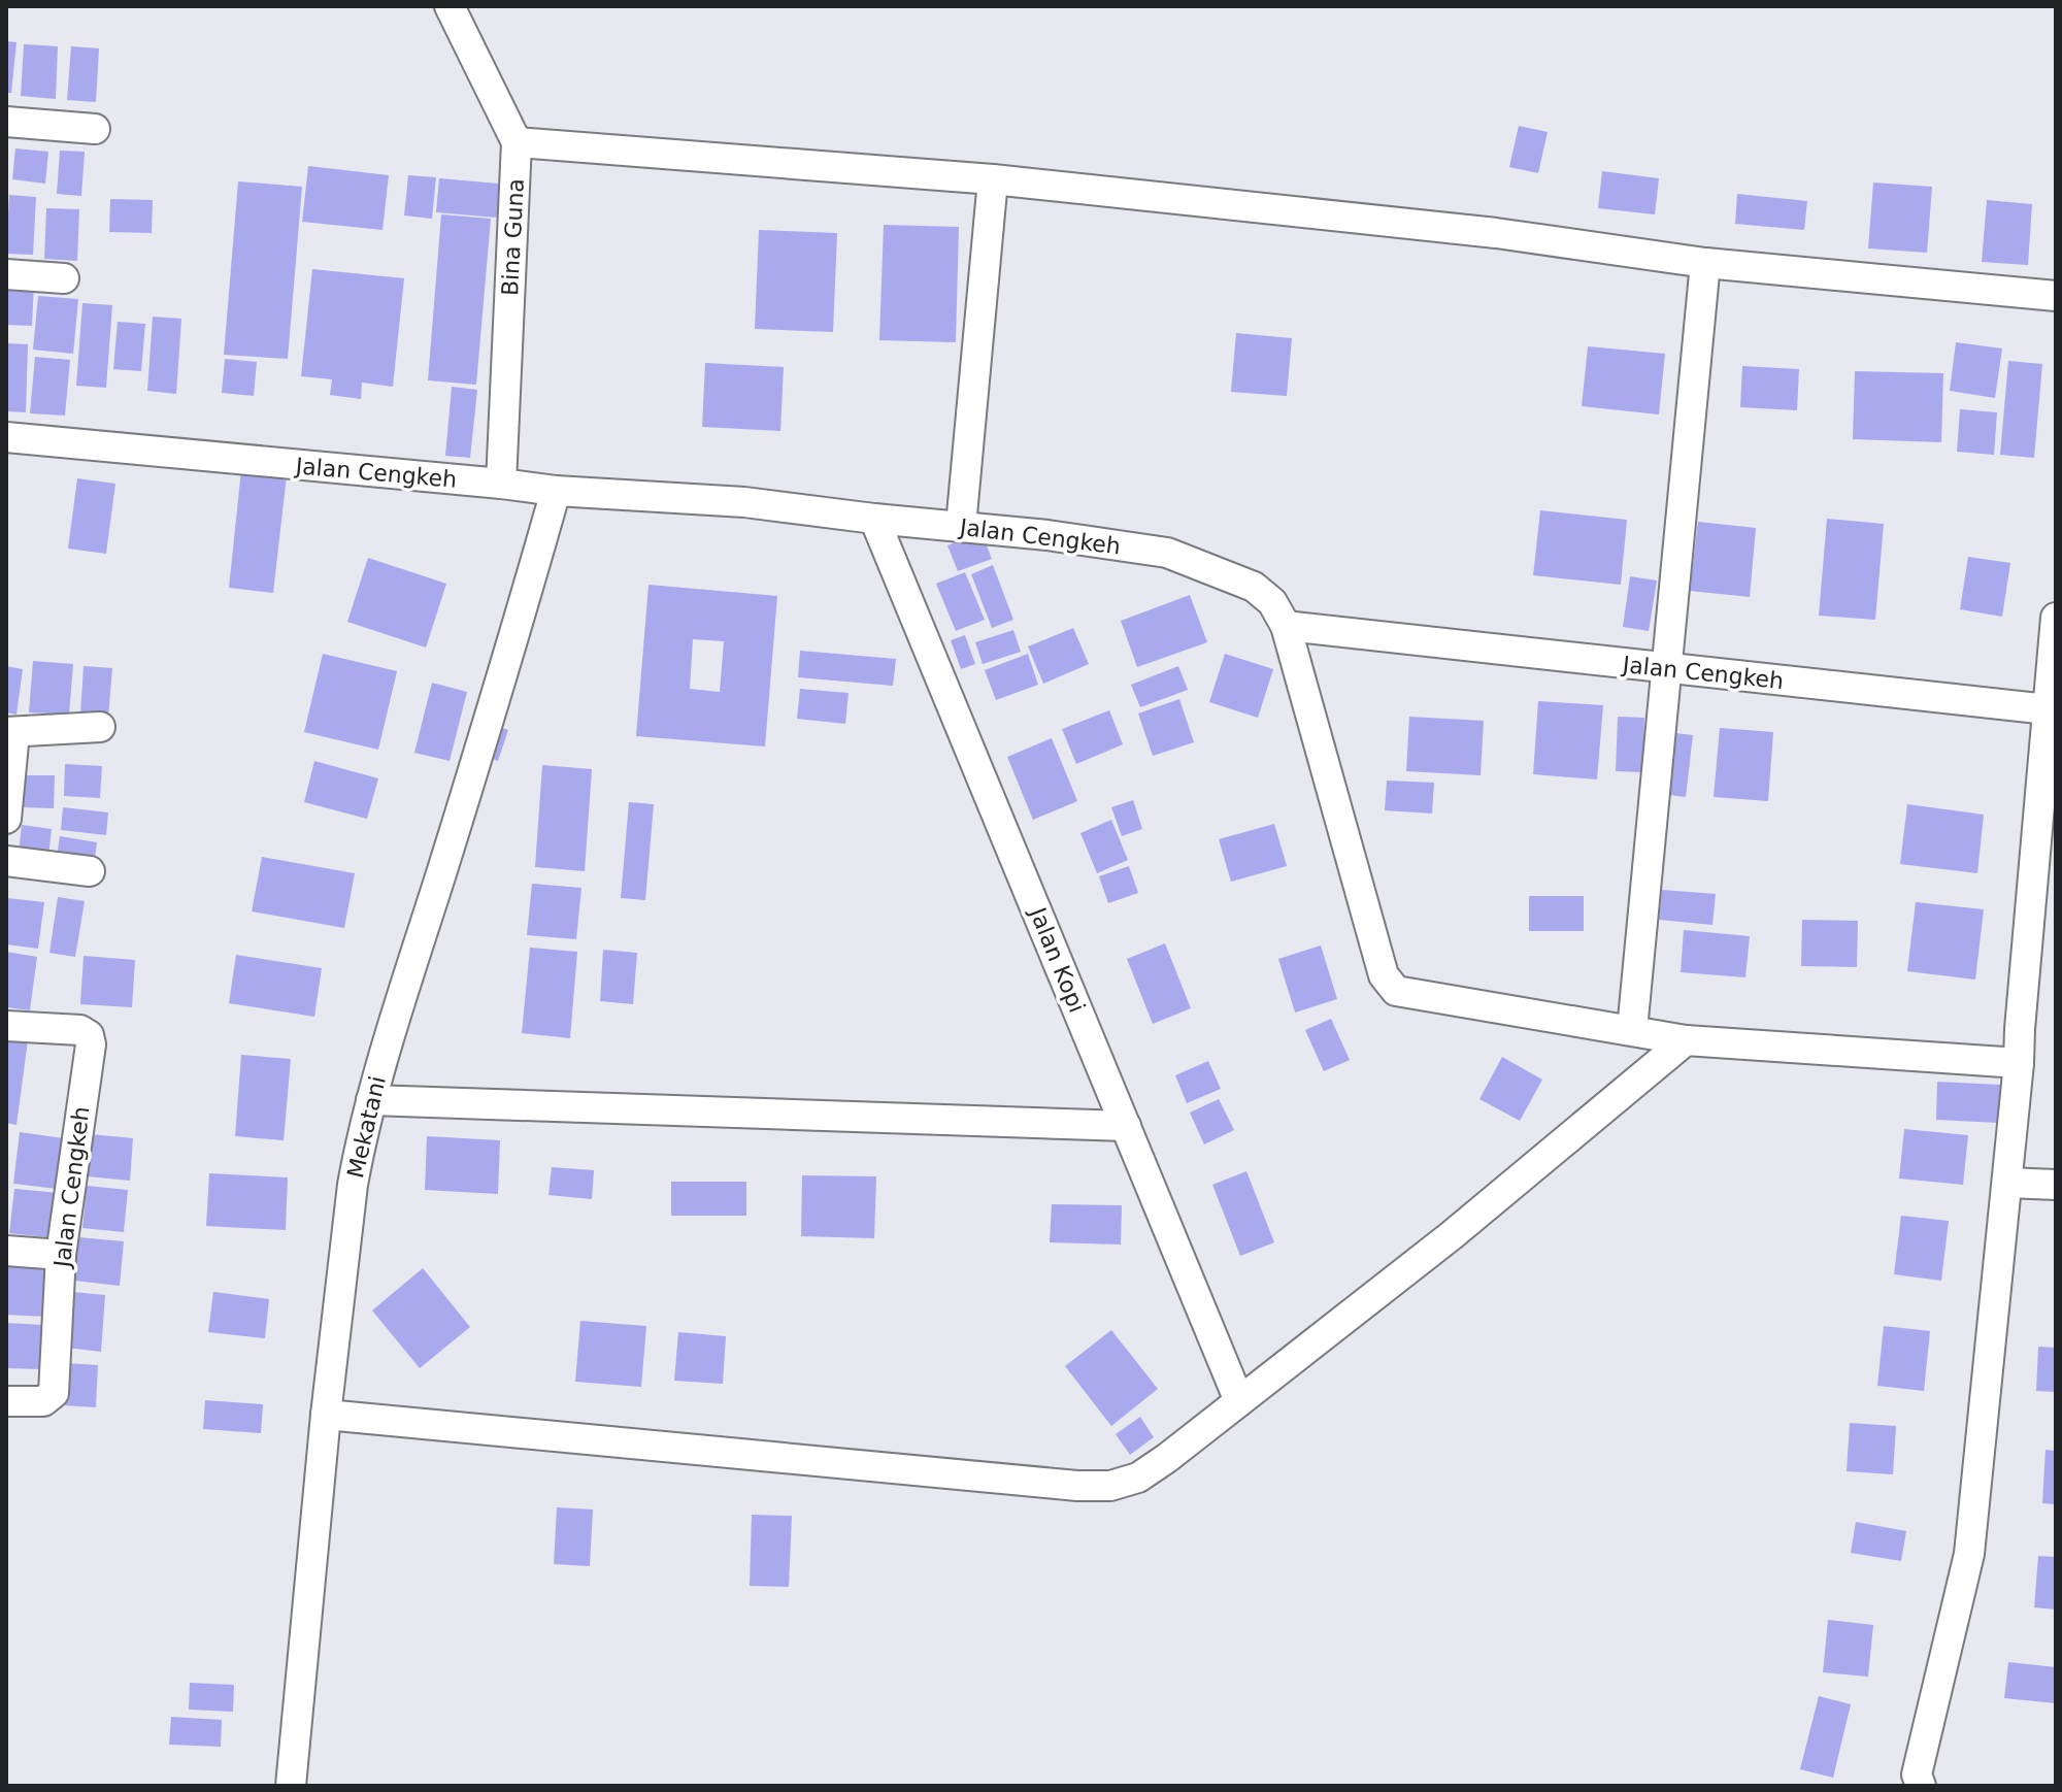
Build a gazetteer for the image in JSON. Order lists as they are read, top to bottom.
{
  "streets": {
    "street": [
      "Bina Guna",
      "Jalan Cengkeh",
      "Jalan Kopi",
      "Mekatani"
    ]
  },
  "crossings": [
    ["Bina Guna", "Jalan Cengkeh"],
    ["Jalan Cengkeh", "Jalan Kopi"],
    ["Jalan Cengkeh", "Mekatani"]
  ]
}
